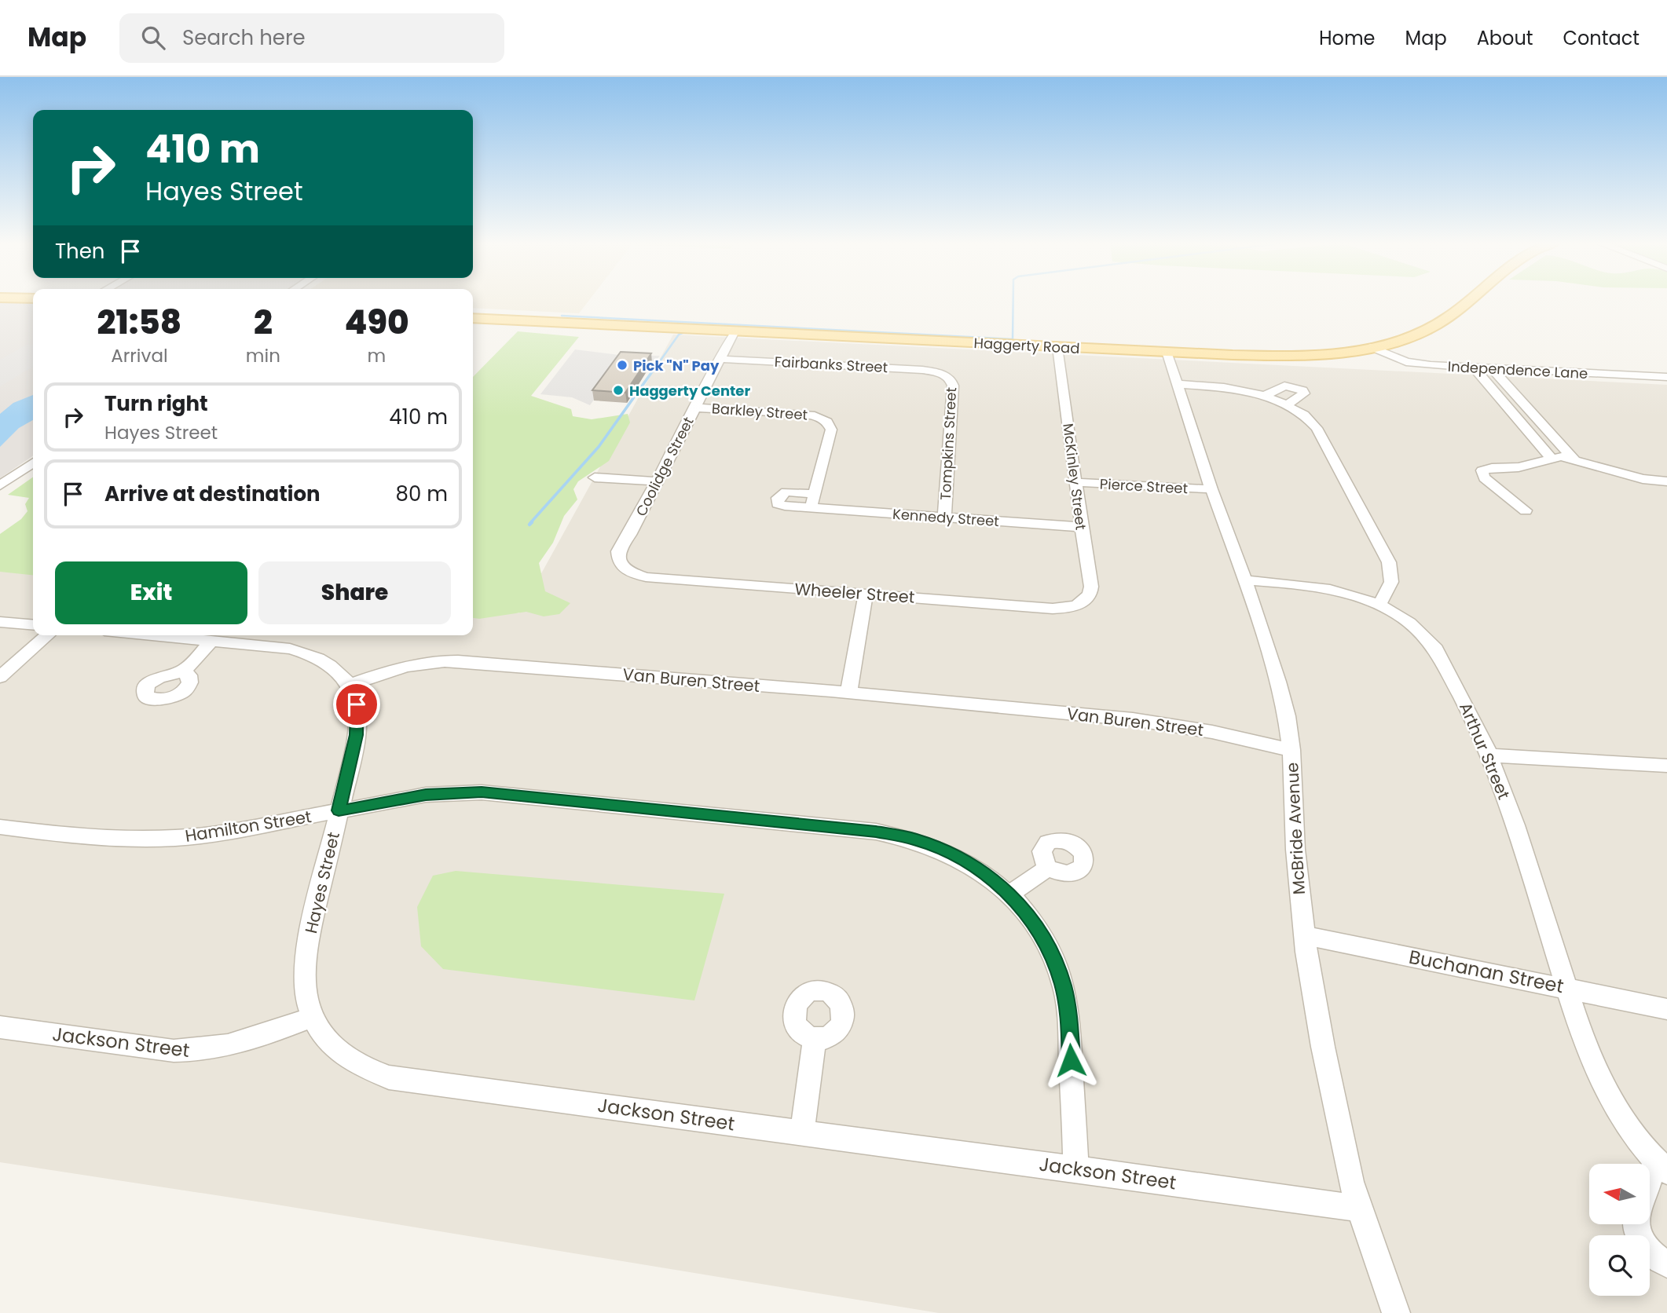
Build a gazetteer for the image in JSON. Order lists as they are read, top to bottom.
{
  "streets": {
    "main road": ["Haggerty Road"],
    "street": [
      "Fairbanks Street",
      "Independence Lane",
      "Barkley Street",
      "Tompkins Street",
      "Coolidge Street",
      "McKinley Street",
      "Pierce Street",
      "Kennedy Street",
      "Wheeler Street",
      "Van Buren Street",
      "Arthur Street",
      "Hamilton Street",
      "McBride Avenue",
      "Hayes Street",
      "Buchanan Street",
      "Jackson Street"
    ]
  },
  "crossings": [
    ["Haggerty Road", "Independence Lane"],
    ["Haggerty Road", "Coolidge Street"],
    ["Haggerty Road", "McKinley Street"],
    ["Haggerty Road", "McBride Avenue"],
    ["Fairbanks Street", "Tompkins Street"],
    ["Fairbanks Street", "Coolidge Street"],
    ["Barkley Street", "Coolidge Street"],
    ["Barkley Street", "Kennedy Street"],
    ["Tompkins Street", "Kennedy Street"],
    ["Coolidge Street", "Wheeler Street"],
    ["McKinley Street", "Pierce Street"],
    ["McKinley Street", "Kennedy Street"],
    ["McKinley Street", "Wheeler Street"],
    ["Pierce Street", "McBride Avenue"],
    ["Van Buren Street", "McBride Avenue"],
    ["Van Buren Street", "Hayes Street"],
    ["Arthur Street", "Buchanan Street"],
    ["Hamilton Street", "Hayes Street"],
    ["Hamilton Street", "Jackson Street"],
    ["McBride Avenue", "Buchanan Street"],
    ["McBride Avenue", "Jackson Street"],
    ["Hayes Street", "Jackson Street"]
  ],
  "places": ["Pick \"N\" Pay", "Haggerty Center"],
  "north": "left",
  "page": {
    "header": "Map",
    "search": "Search here",
    "nav": [
      "Home",
      "Map",
      "About",
      "Contact"
    ],
    "turn": ["410 m", "Hayes Street"],
    "then": "Then",
    "eta": [
      "21:58",
      "Arrival",
      "2",
      "min",
      "490",
      "m"
    ],
    "list": [
      {
        "name": "Turn right",
        "note": "Hayes Street",
        "value": "410 m"
      },
      {
        "name": "Arrive at destination",
        "value": "80 m"
      }
    ],
    "buttons": ["Exit", "Share"]
  }
}
